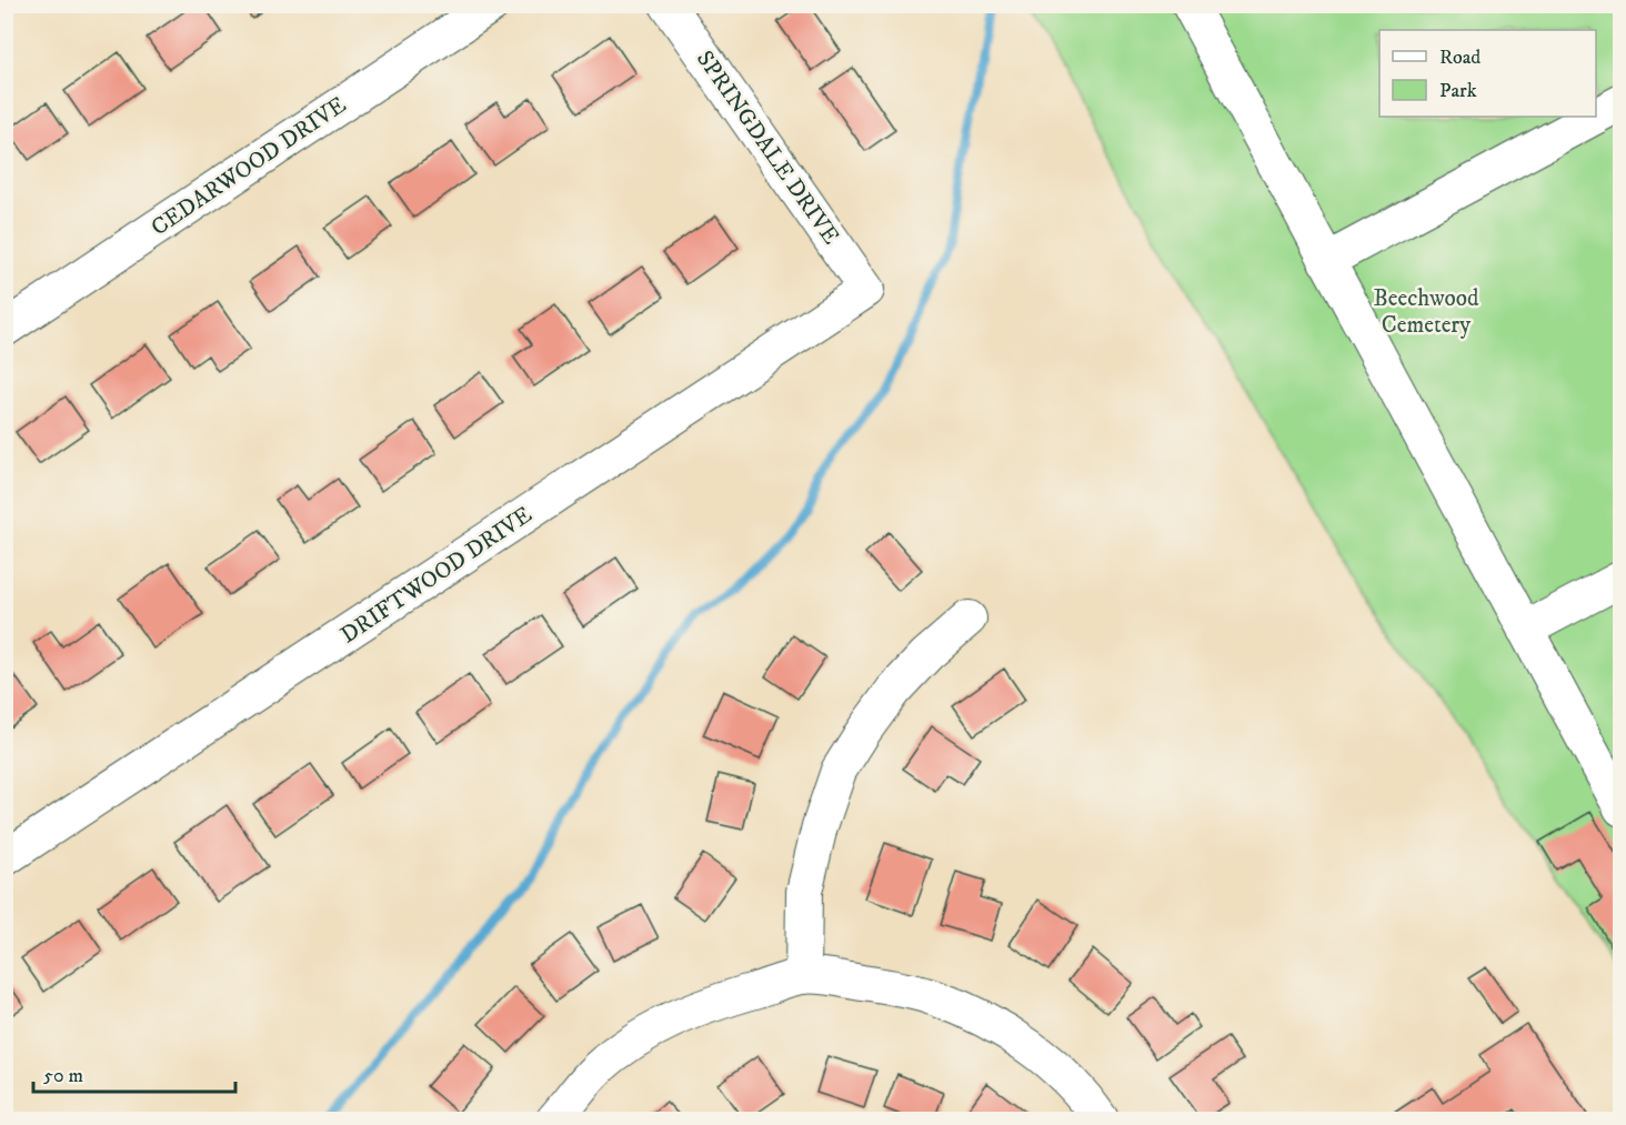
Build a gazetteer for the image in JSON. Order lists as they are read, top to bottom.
{
  "streets": {
    "street": ["SPRINGDALE DRIVE", "CEDARWOOD DRIVE", "DRIFTWOOD DRIVE"]
  },
  "crossings": [
    ["SPRINGDALE DRIVE", "DRIFTWOOD DRIVE"]
  ],
  "parks": ["Beechwood Cemetery"],
  "legend": ["Road", "Park"],
  "scale_bar": "50 m"
}
